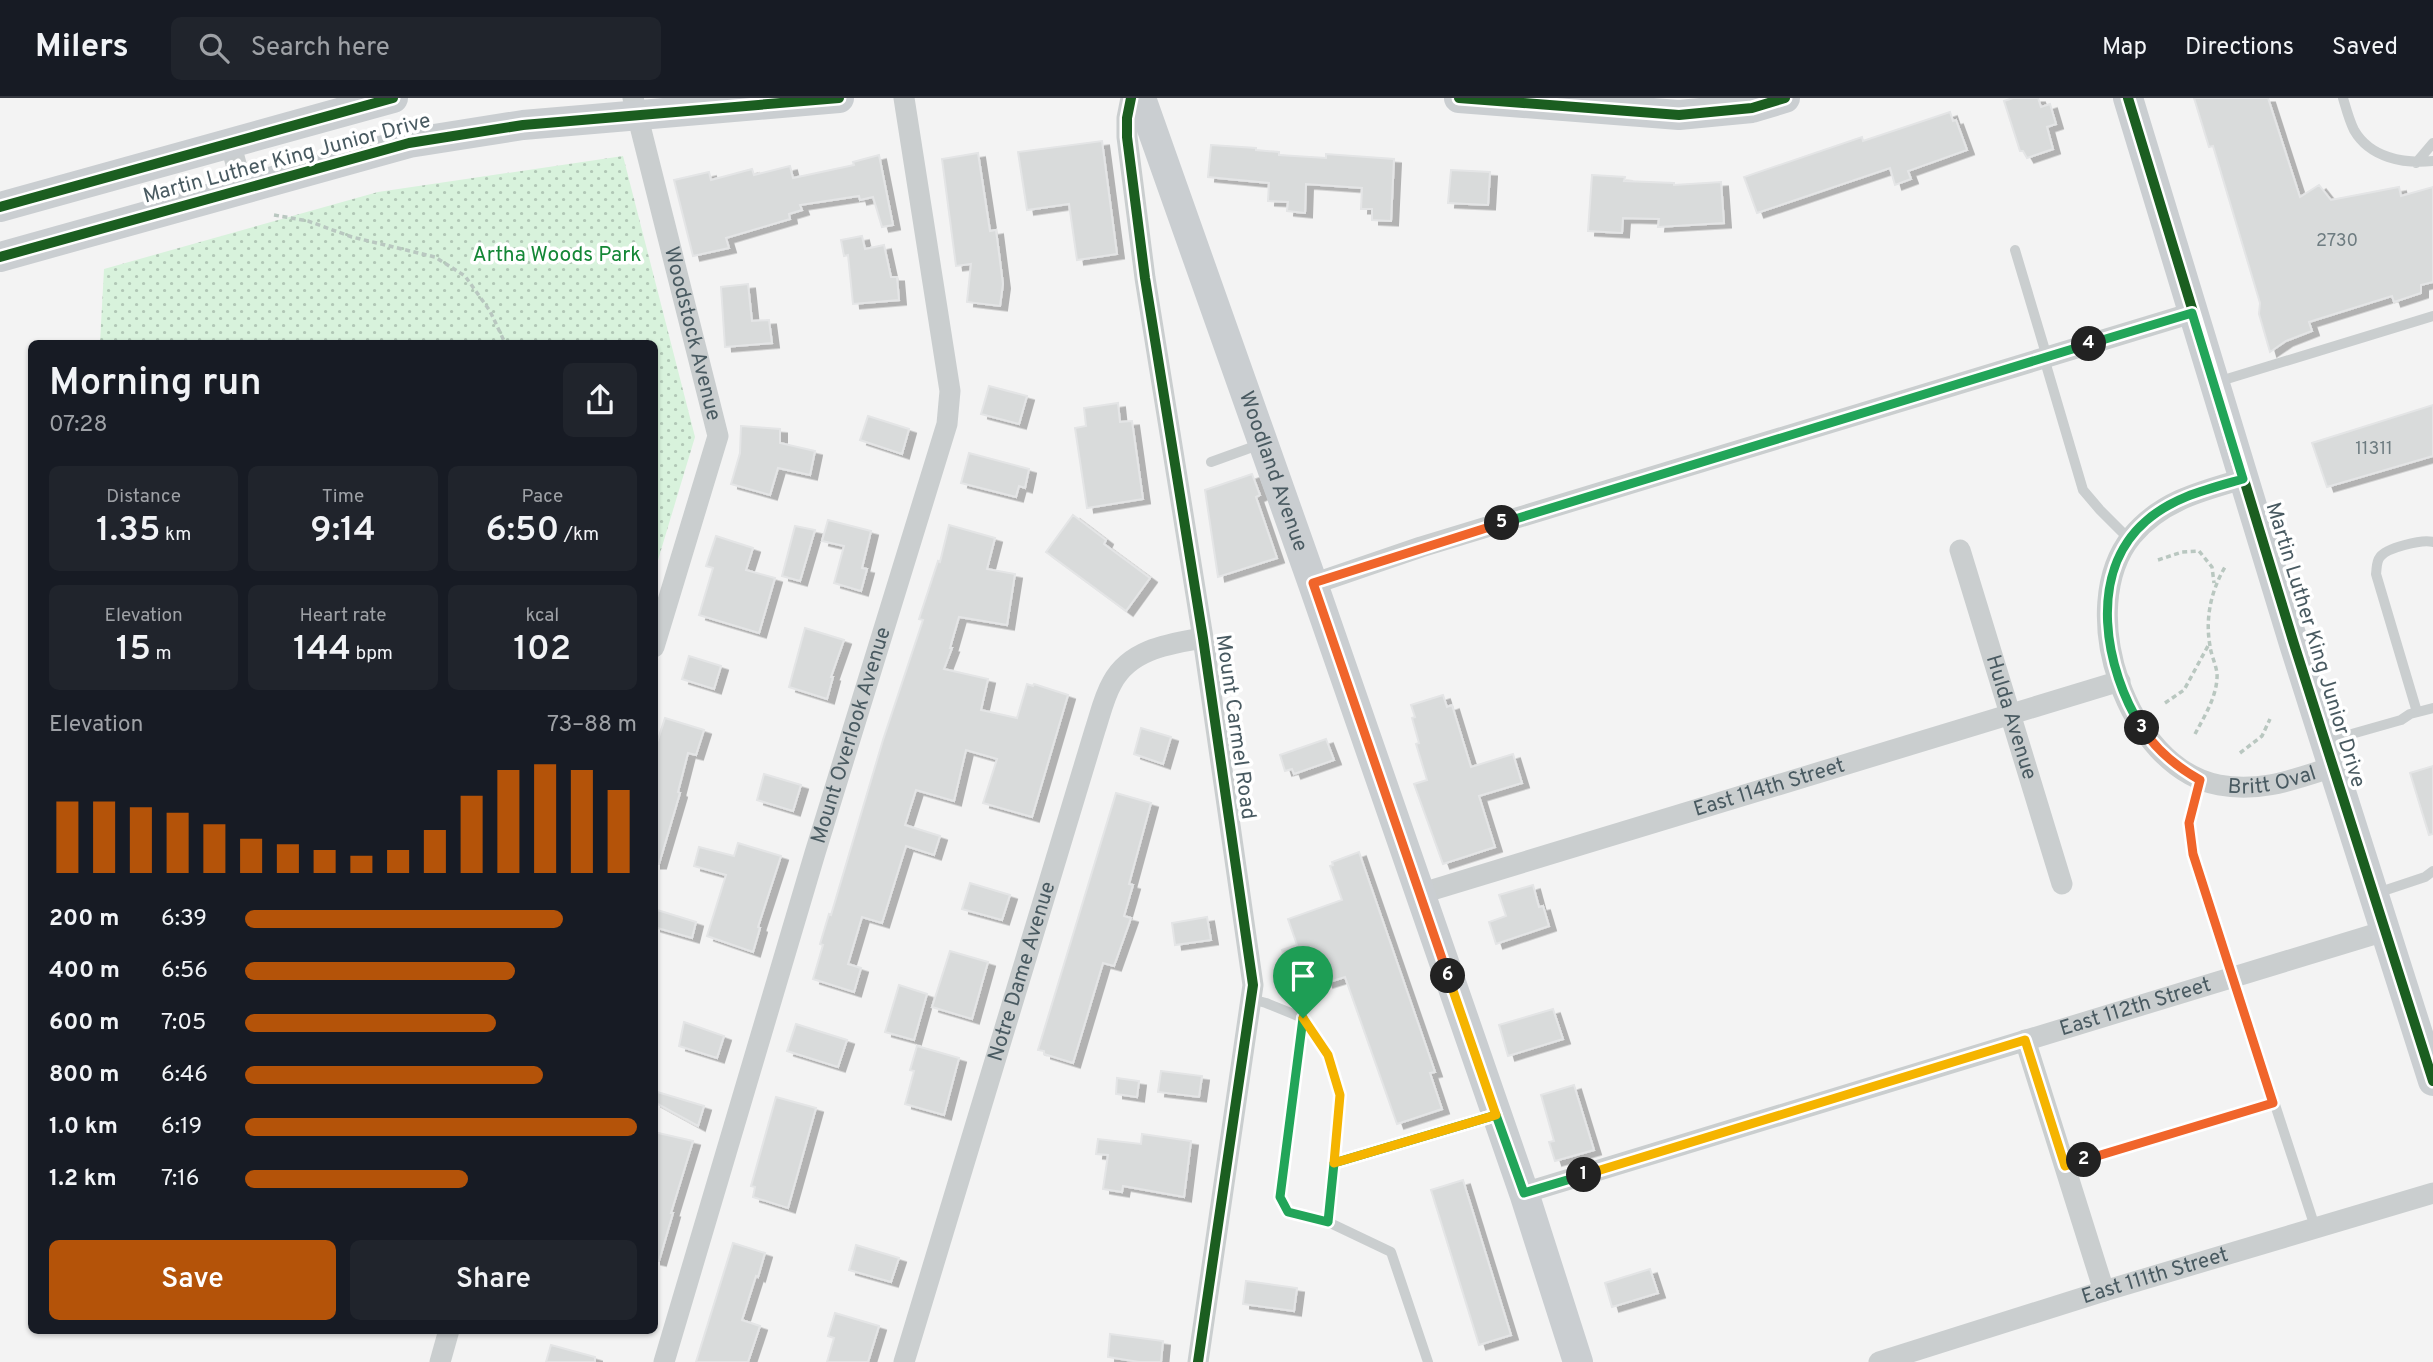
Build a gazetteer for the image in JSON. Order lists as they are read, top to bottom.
{
  "streets": {
    "main road": ["Martin Luther King Junior Drive", "Woodland Avenue"],
    "street": [
      "Woodstock Avenue",
      "Hulda Avenue",
      "Mount Carmel Road",
      "Mount Overlook Avenue",
      "Britt Oval",
      "East 114th Street",
      "Notre Dame Avenue",
      "East 112th Street",
      "East 111th Street"
    ]
  },
  "crossings": [
    ["Martin Luther King Junior Drive", "Woodstock Avenue"],
    ["Martin Luther King Junior Drive", "Britt Oval"],
    ["Martin Luther King Junior Drive", "East 112th Street"],
    ["Woodland Avenue", "East 114th Street"],
    ["Woodland Avenue", "East 112th Street"],
    ["Hulda Avenue", "East 114th Street"],
    ["Mount Carmel Road", "Notre Dame Avenue"],
    ["Britt Oval", "East 114th Street"]
  ],
  "parks": ["Artha Woods Park"],
  "house_numbers": ["2730", "11311"],
  "page": {
    "header": "Milers",
    "search": "Search here",
    "nav": ["Map", "Directions", "Saved"],
    "pins": [
      "4",
      "5",
      "3",
      "6",
      "2",
      "1"
    ],
    "heading": ["Morning run", "07:28"],
    "stats": [
      ["Distance", "1.35 km"],
      ["Time", "9:14"],
      ["Pace", "6:50 /km"],
      ["Elevation", "15 m"],
      ["Heart rate", "144 bpm"],
      ["kcal", "102"]
    ],
    "chart": ["Elevation", "73–88 m"],
    "list": [
      {
        "name": "200 m",
        "note": "6:39"
      },
      {
        "name": "400 m",
        "note": "6:56"
      },
      {
        "name": "600 m",
        "note": "7:05"
      },
      {
        "name": "800 m",
        "note": "6:46"
      },
      {
        "name": "1.0 km",
        "note": "6:19"
      },
      {
        "name": "1.2 km",
        "note": "7:16"
      }
    ],
    "buttons": ["Save", "Share"]
  }
}
